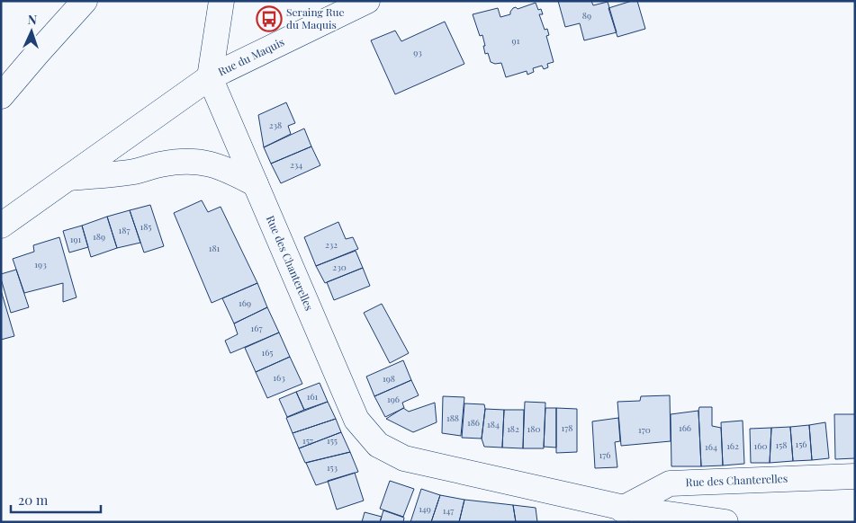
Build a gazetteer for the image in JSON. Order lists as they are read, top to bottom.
{
  "streets": {
    "street": ["Rue du Maquis", "Rue des Chanterelles"]
  },
  "crossings": [
    ["Rue du Maquis", "Rue des Chanterelles"]
  ],
  "places": {
    "bus stop": ["Seraing Rue du Maquis"]
  },
  "house_numbers": [
    "89",
    "91",
    "93",
    "238",
    "234",
    "185",
    "187",
    "189",
    "191",
    "232",
    "181",
    "193",
    "230",
    "169",
    "167",
    "165",
    "163",
    "198",
    "161",
    "196",
    "188",
    "186",
    "184",
    "178",
    "166",
    "182",
    "180",
    "170",
    "157",
    "155",
    "156",
    "158",
    "162",
    "160",
    "164",
    "176",
    "153",
    "149",
    "147"
  ],
  "scale_bar": "20 m",
  "north": "top"
}
